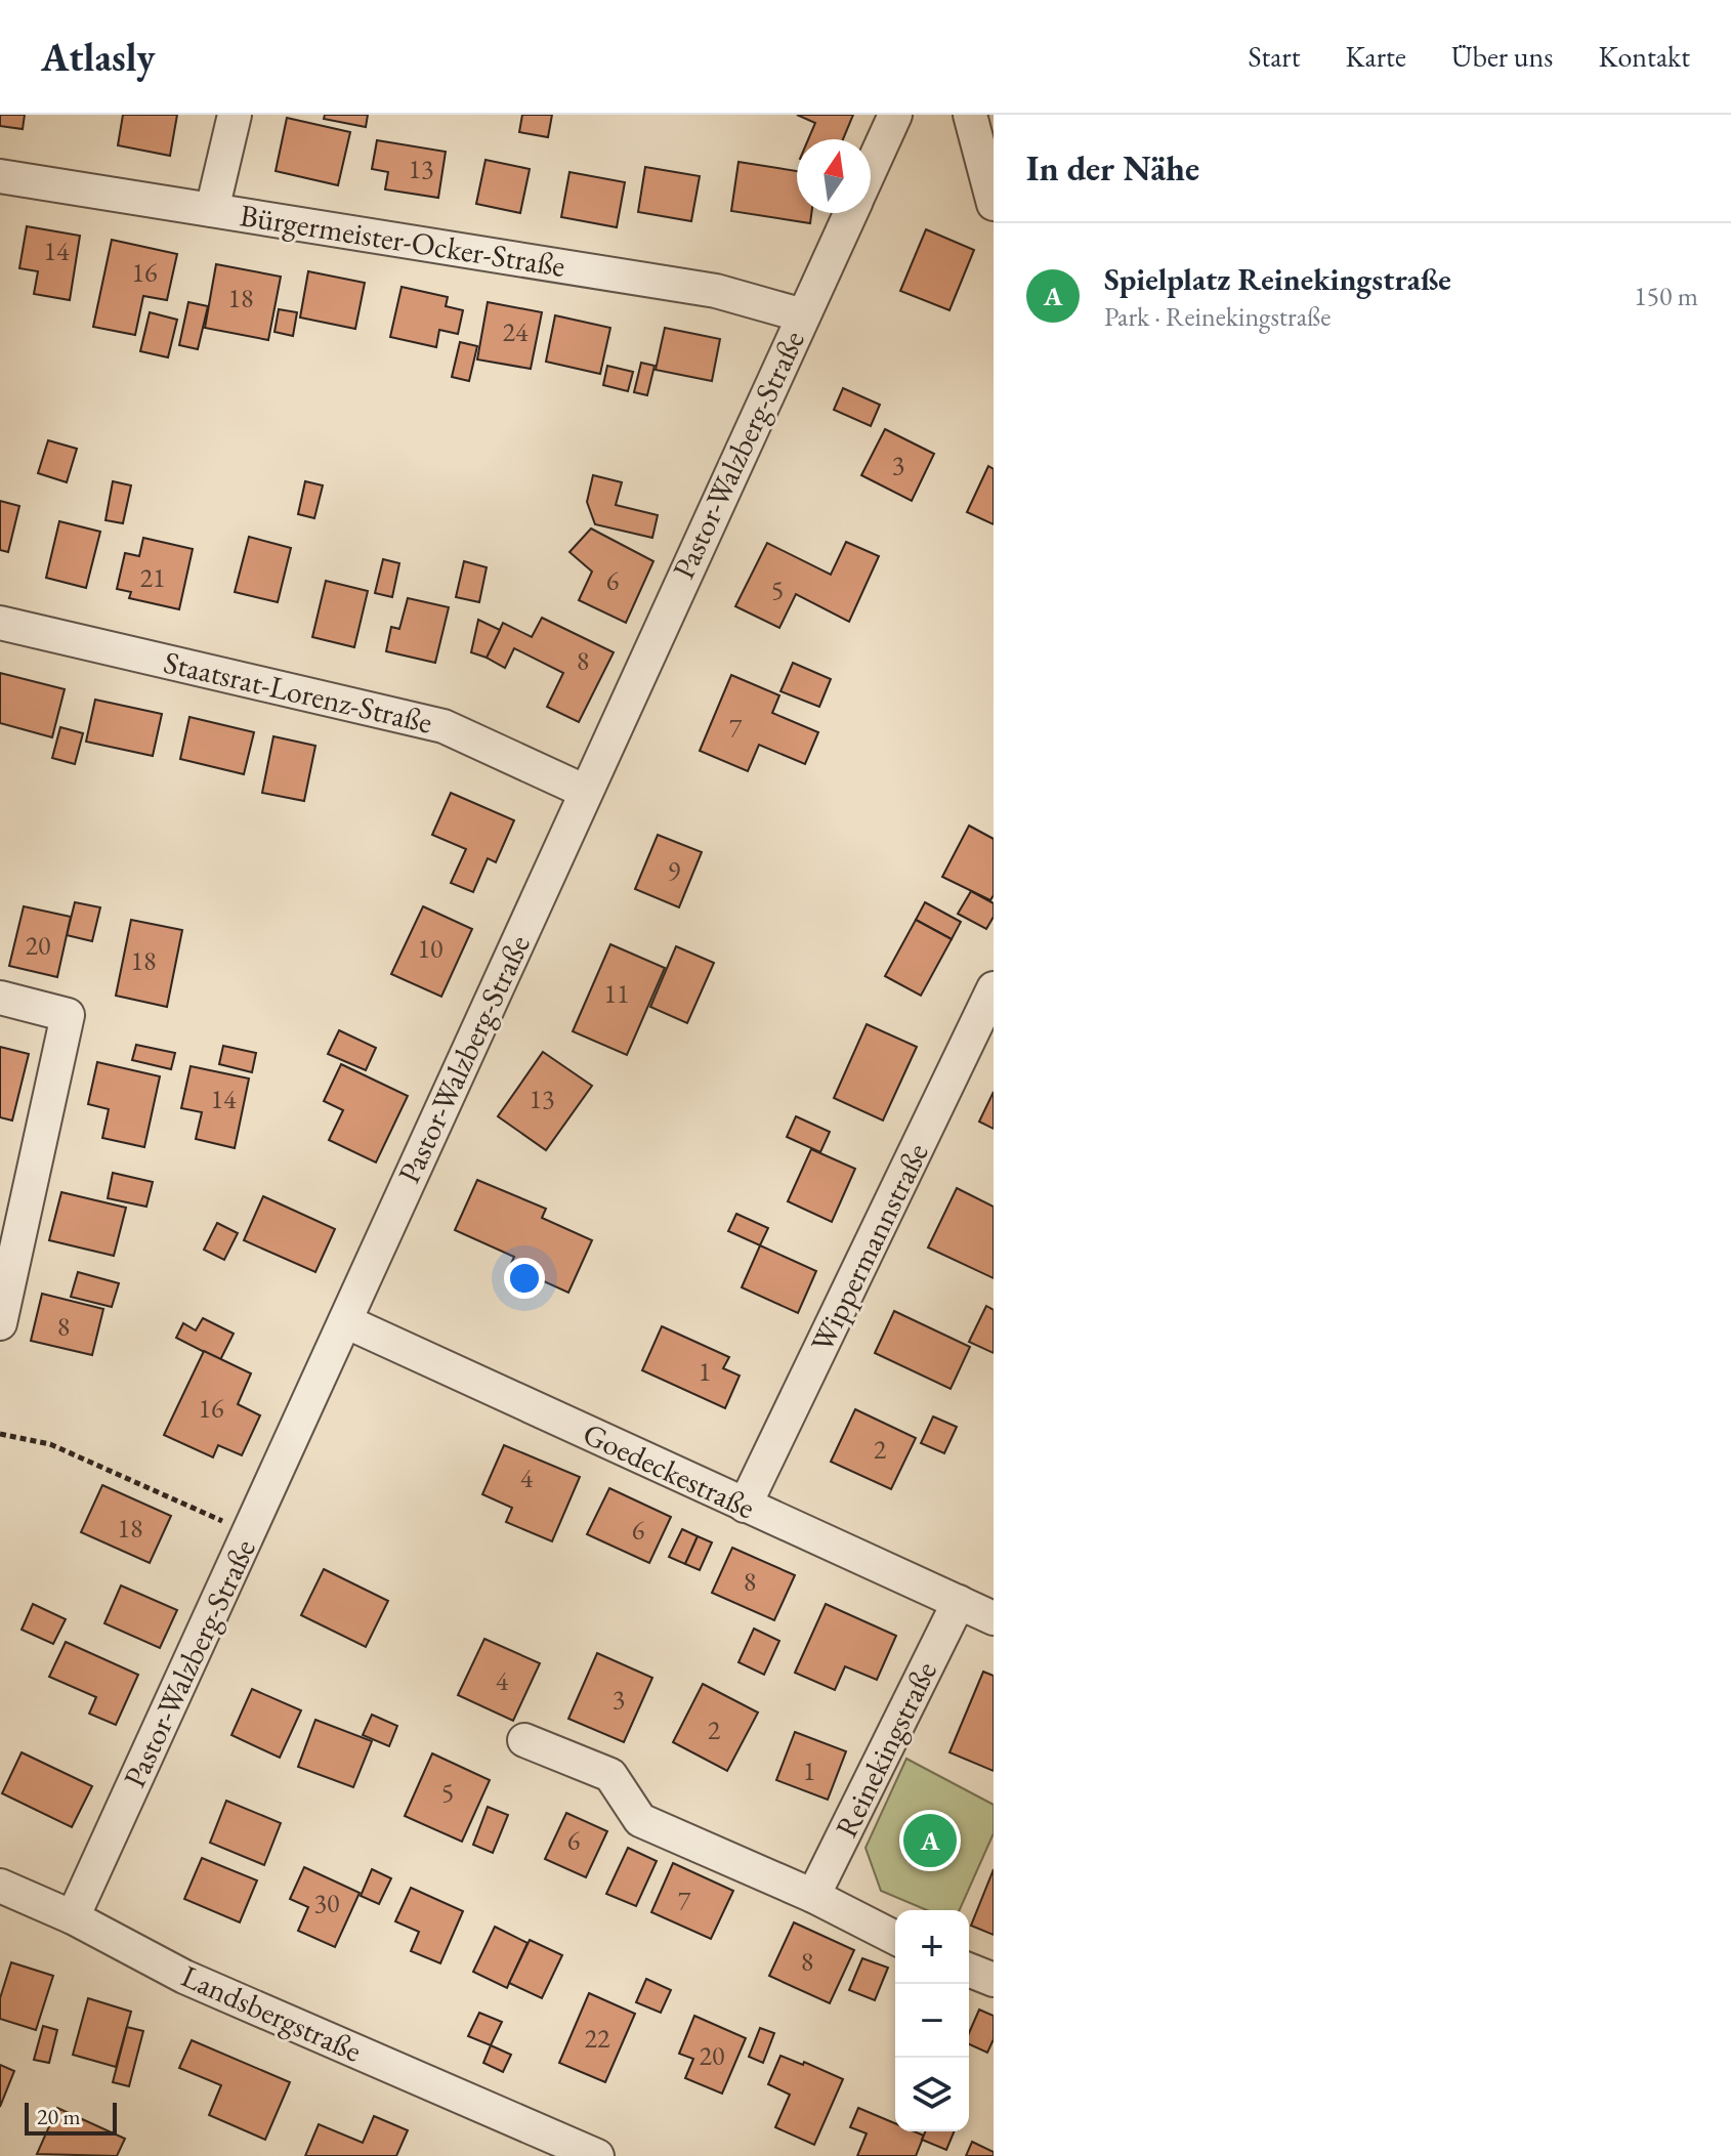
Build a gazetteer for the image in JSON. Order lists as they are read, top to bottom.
{
  "streets": {
    "street": [
      "Bürgermeister-Ocker-Straße",
      "Pastor-Walzberg-Straße",
      "Staatsrat-Lorenz-Straße",
      "Wippermannstraße",
      "Goedeckestraße",
      "Reinekingstraße",
      "Landsbergstraße"
    ]
  },
  "crossings": [
    ["Bürgermeister-Ocker-Straße", "Pastor-Walzberg-Straße"],
    ["Pastor-Walzberg-Straße", "Staatsrat-Lorenz-Straße"],
    ["Pastor-Walzberg-Straße", "Goedeckestraße"],
    ["Pastor-Walzberg-Straße", "Landsbergstraße"],
    ["Wippermannstraße", "Goedeckestraße"],
    ["Goedeckestraße", "Reinekingstraße"]
  ],
  "house_numbers": [
    "13",
    "14",
    "16",
    "18",
    "24",
    "3",
    "21",
    "6",
    "5",
    "8",
    "7",
    "9",
    "20",
    "10",
    "18",
    "11",
    "14",
    "13",
    "8",
    "1",
    "16",
    "2",
    "4",
    "18",
    "6",
    "8",
    "4",
    "3",
    "2",
    "1",
    "5",
    "6",
    "7",
    "30",
    "8",
    "22",
    "20"
  ],
  "scale_bar": "20 m",
  "north": "top",
  "page": {
    "header": "Atlasly",
    "nav": [
      "Start",
      "Karte",
      "Über uns",
      "Kontakt"
    ],
    "heading": "In der Nähe",
    "list": [
      {
        "mark": "A",
        "name": "Spielplatz Reinekingstraße",
        "note": "Park · Reinekingstraße",
        "value": "150 m"
      }
    ],
    "pins": "A",
    "map_buttons": ["+", "−"],
    "scale": "20 m"
  }
}
